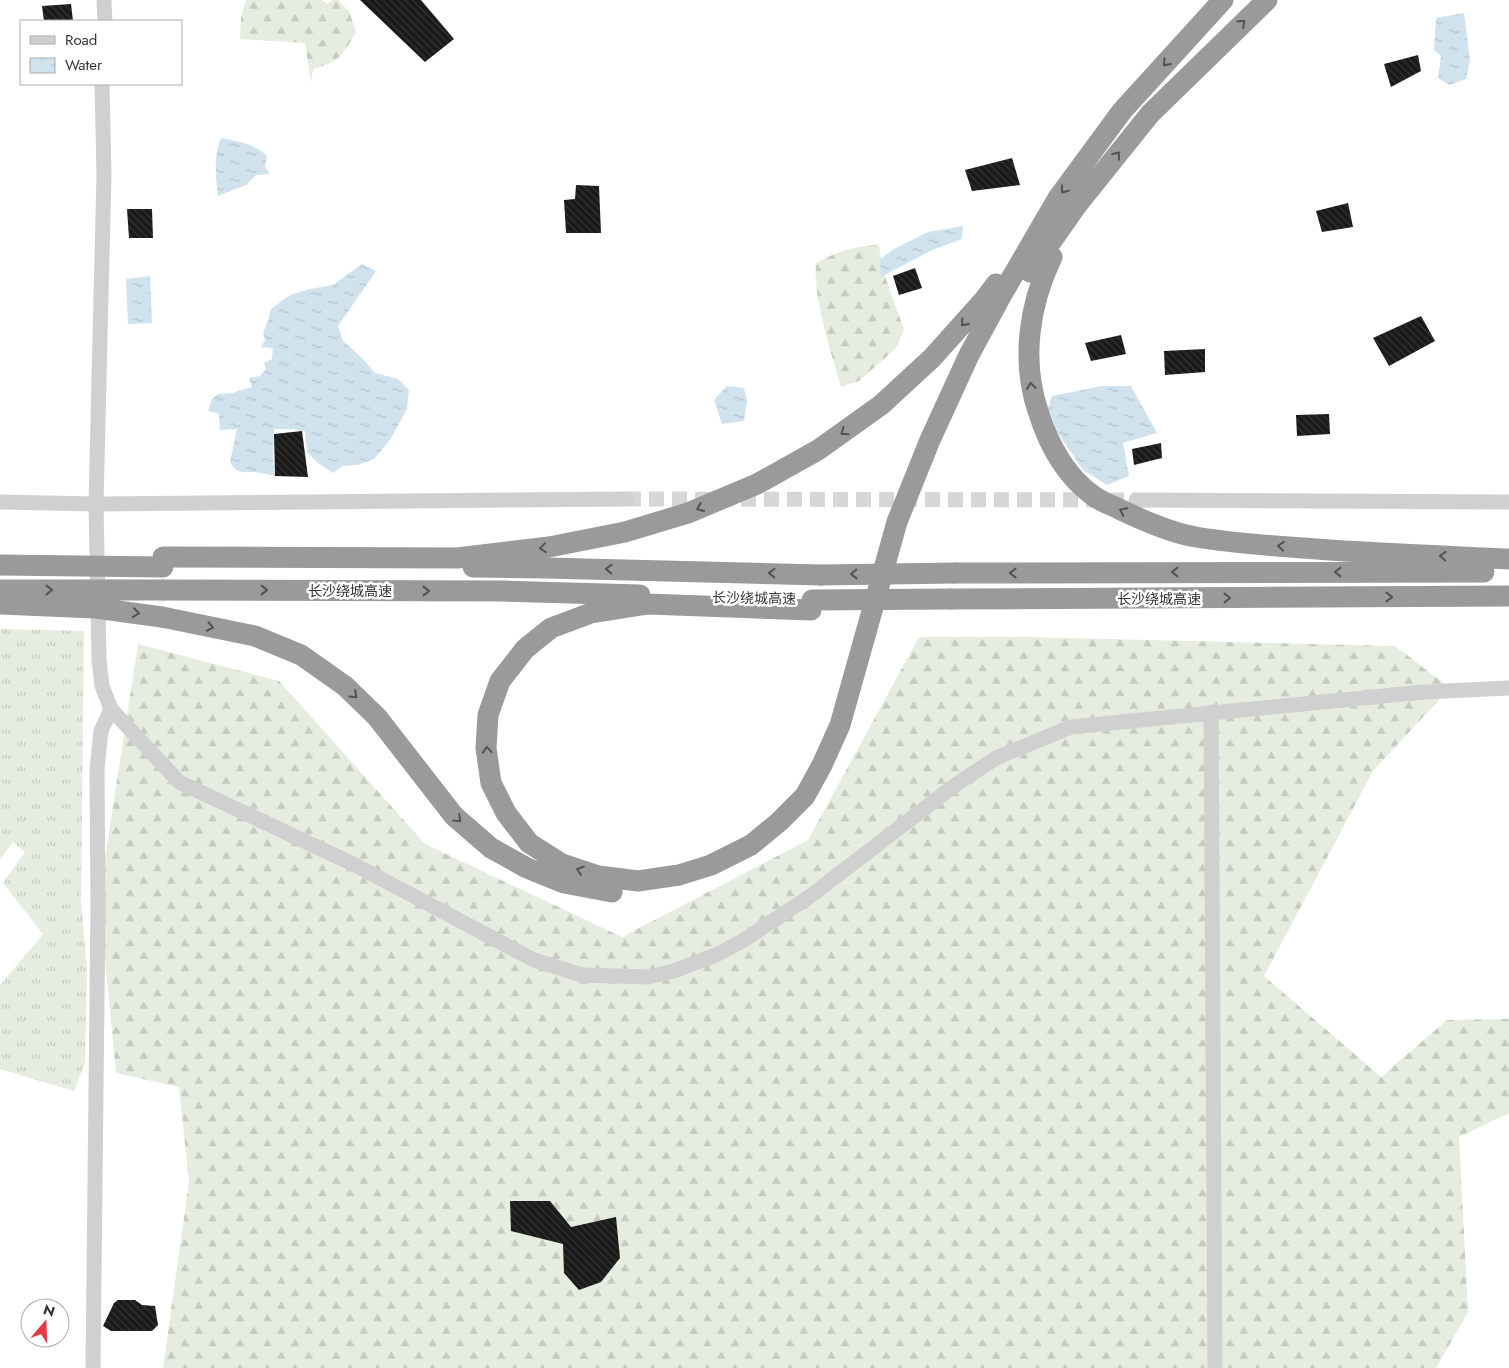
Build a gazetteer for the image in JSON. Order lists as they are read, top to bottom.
{
  "streets": {
    "highway": ["长沙绕城高速"]
  },
  "legend": ["Road", "Water"],
  "north": "top"
}
